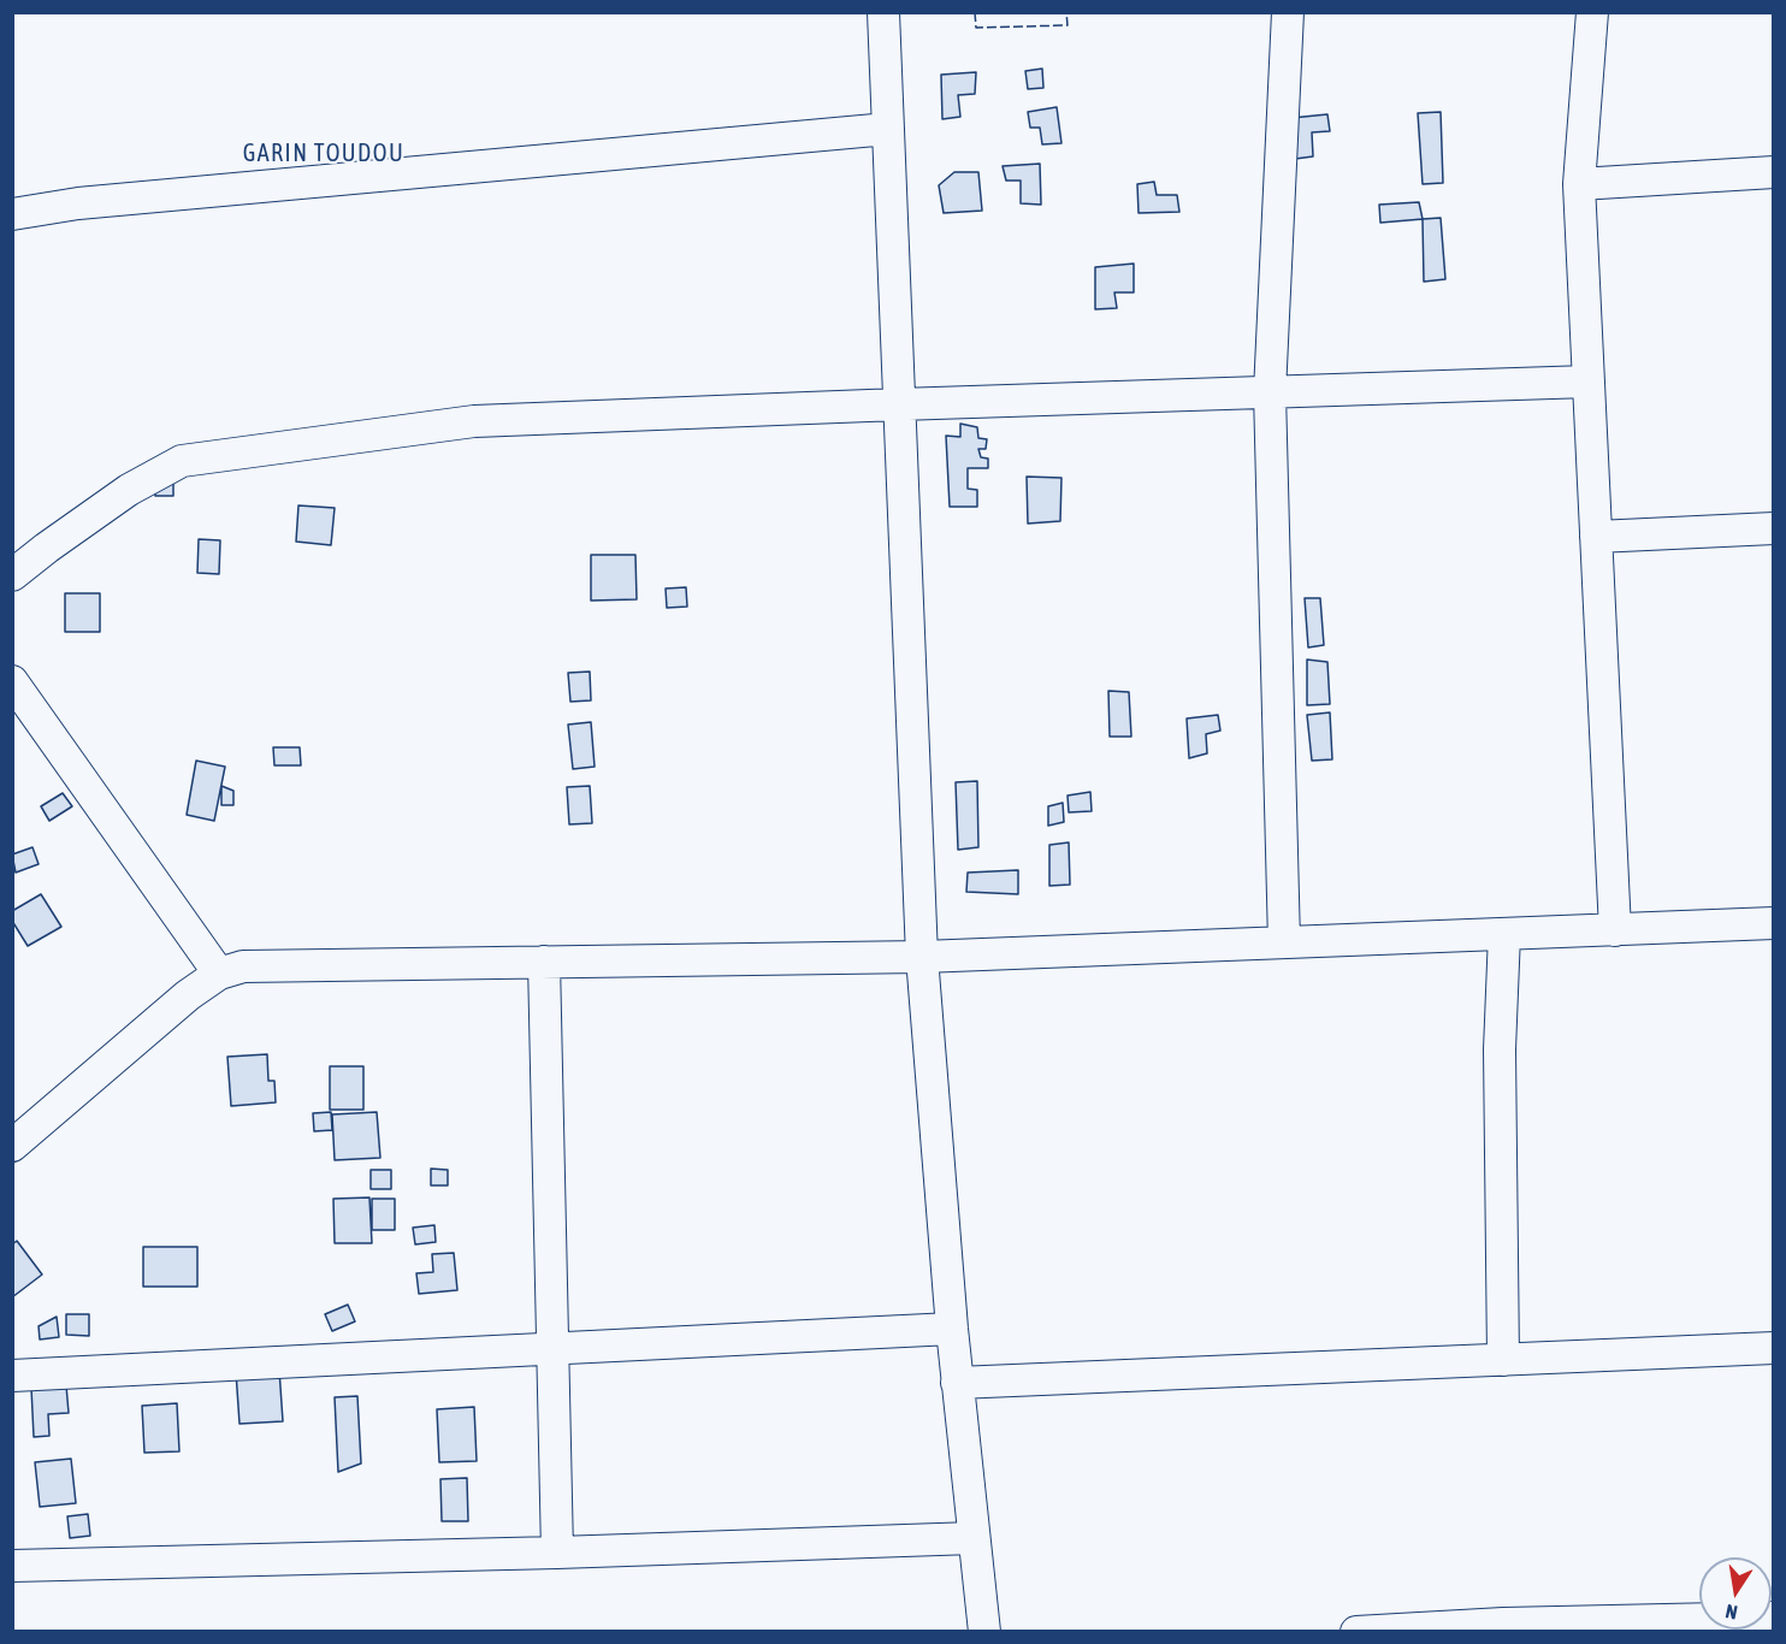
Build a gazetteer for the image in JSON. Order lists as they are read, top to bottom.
{
  "districts": ["GARIN TOUDOU"],
  "north": "bottom"
}
